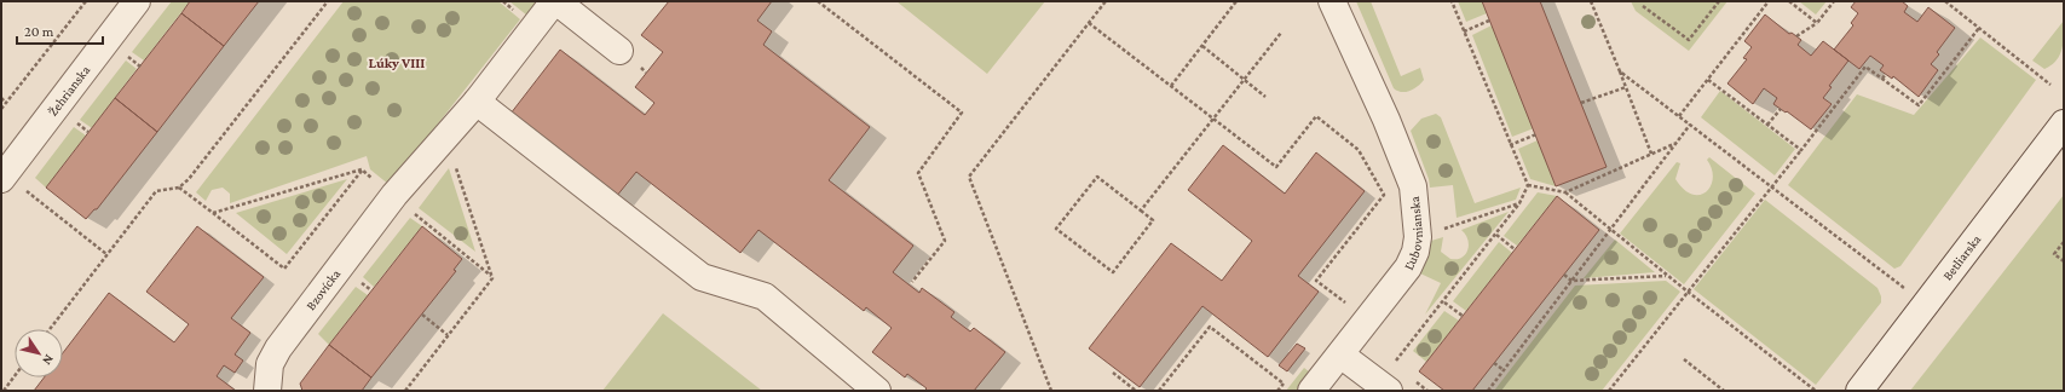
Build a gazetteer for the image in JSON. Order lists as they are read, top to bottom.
{
  "streets": {
    "street": [
      "Žehrianska",
      "Ľubovnianska",
      "Betliarska",
      "Bzovícka"
    ]
  },
  "districts": ["Lúky VIII"],
  "scale_bar": "20 m",
  "north": "bottom right"
}
